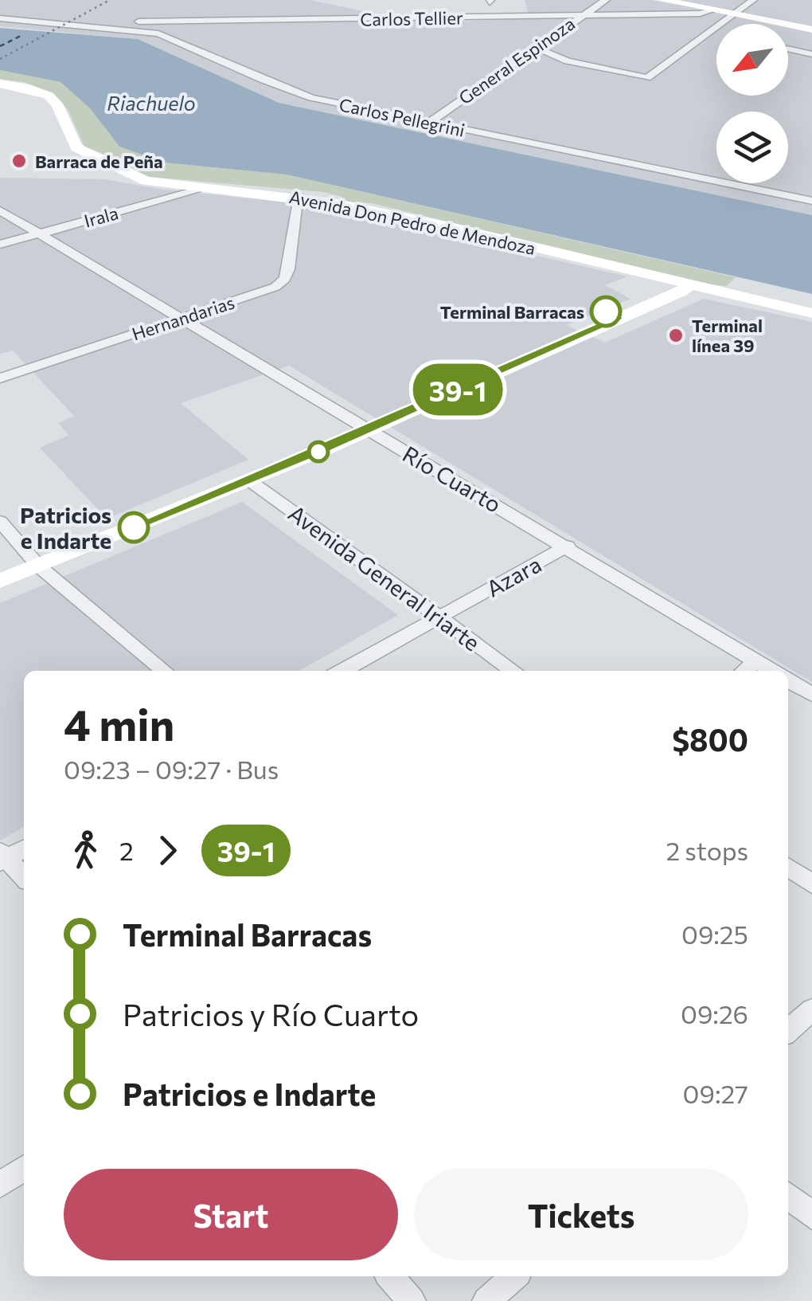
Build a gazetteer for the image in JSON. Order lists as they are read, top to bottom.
{
  "streets": {
    "main road": ["Avenida Don Pedro de Mendoza"],
    "street": [
      "Carlos Tellier",
      "General Espinoza",
      "Carlos Pellegrini",
      "Irala",
      "Hernandarias",
      "Río Cuarto",
      "Azara",
      "Avenida General Iriarte"
    ]
  },
  "crossings": [
    ["Carlos Tellier", "General Espinoza"],
    ["Carlos Tellier", "Carlos Pellegrini"],
    ["General Espinoza", "Carlos Pellegrini"],
    ["Irala", "Avenida Don Pedro de Mendoza"],
    ["Irala", "Río Cuarto"],
    ["Avenida Don Pedro de Mendoza", "Hernandarias"],
    ["Hernandarias", "Río Cuarto"],
    ["Río Cuarto", "Azara"],
    ["Azara", "Avenida General Iriarte"]
  ],
  "water": ["Riachuelo"],
  "places": [
    "Barraca de Peña",
    "Terminal Barracas",
    "Terminal línea 39",
    "Patricios e Indarte"
  ],
  "lines": ["bus line 39-1"],
  "north": "bottom left",
  "page": {
    "on_map": "39-1",
    "heading": ["4 min", "09:23 – 09:27 · Bus", "$800"],
    "legs": ["2", "39-1", "2 stops"],
    "list": [
      {
        "name": "Terminal Barracas",
        "value": "09:25"
      },
      {
        "name": "Patricios y Río Cuarto",
        "value": "09:26"
      },
      {
        "name": "Patricios e Indarte",
        "value": "09:27"
      }
    ],
    "buttons": ["Start", "Tickets"]
  }
}
